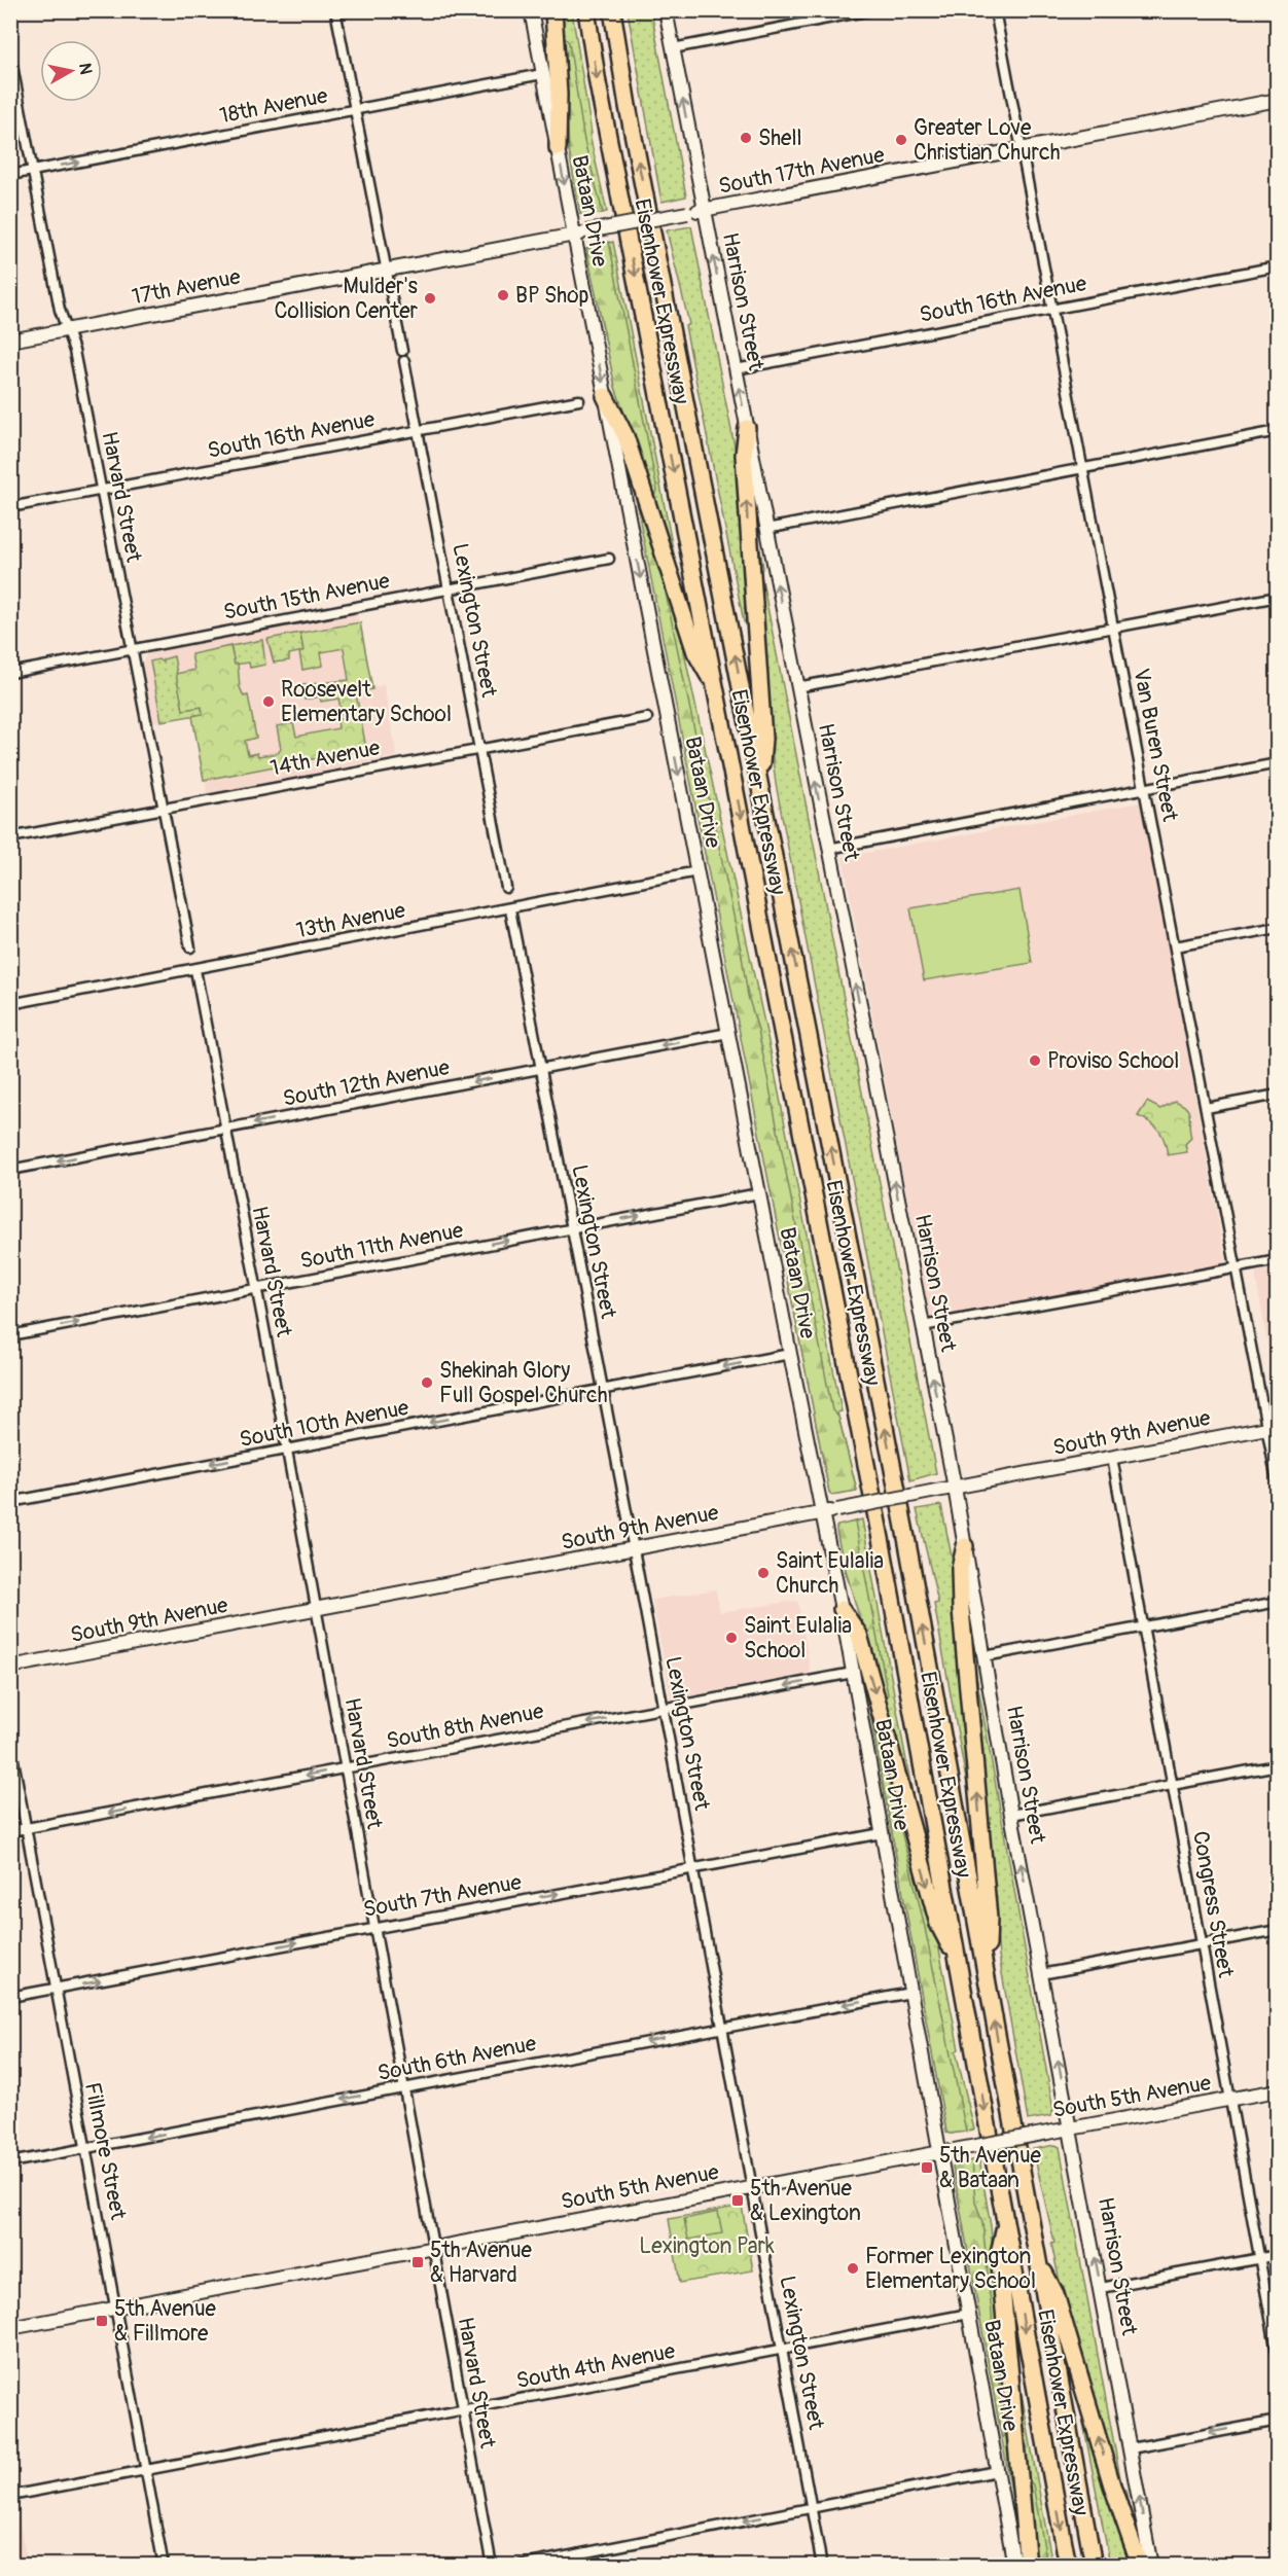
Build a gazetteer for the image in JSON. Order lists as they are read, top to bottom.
{
  "streets": {
    "highway": ["Eisenhower Expressway"],
    "street": [
      "18th Avenue",
      "South 17th Avenue",
      "Bataan Drive",
      "17th Avenue",
      "South 16th Avenue",
      "Harrison Street",
      "Harvard Street",
      "South 15th Avenue",
      "Lexington Street",
      "Van Buren Street",
      "14th Avenue",
      "13th Avenue",
      "South 12th Avenue",
      "South 11th Avenue",
      "South 10th Avenue",
      "South 9th Avenue",
      "South 8th Avenue",
      "South 7th Avenue",
      "Congress Street",
      "South 6th Avenue",
      "South 5th Avenue",
      "Fillmore Street",
      "South 4th Avenue"
    ]
  },
  "crossings": [
    ["18th Avenue", "Bataan Drive"],
    ["18th Avenue", "Harvard Street"],
    ["South 17th Avenue", "17th Avenue"],
    ["South 17th Avenue", "Harrison Street"],
    ["South 17th Avenue", "Van Buren Street"],
    ["Bataan Drive", "17th Avenue"],
    ["Bataan Drive", "13th Avenue"],
    ["Bataan Drive", "South 12th Avenue"],
    ["Bataan Drive", "South 11th Avenue"],
    ["Bataan Drive", "South 10th Avenue"],
    ["Bataan Drive", "South 9th Avenue"],
    ["Bataan Drive", "South 8th Avenue"],
    ["Bataan Drive", "South 7th Avenue"],
    ["Bataan Drive", "South 6th Avenue"],
    ["Bataan Drive", "South 5th Avenue"],
    ["Bataan Drive", "South 4th Avenue"],
    ["17th Avenue", "Harvard Street"],
    ["South 16th Avenue", "Harrison Street"],
    ["South 16th Avenue", "Harvard Street"],
    ["South 16th Avenue", "Lexington Street"],
    ["South 16th Avenue", "Van Buren Street"],
    ["Harrison Street", "South 9th Avenue"],
    ["Harrison Street", "South 5th Avenue"],
    ["Harvard Street", "South 15th Avenue"],
    ["Harvard Street", "14th Avenue"],
    ["Harvard Street", "13th Avenue"],
    ["Harvard Street", "South 12th Avenue"],
    ["Harvard Street", "South 11th Avenue"],
    ["Harvard Street", "South 10th Avenue"],
    ["Harvard Street", "South 9th Avenue"],
    ["Harvard Street", "South 8th Avenue"],
    ["Harvard Street", "South 7th Avenue"],
    ["Harvard Street", "South 6th Avenue"],
    ["Harvard Street", "South 5th Avenue"],
    ["Harvard Street", "South 4th Avenue"],
    ["South 15th Avenue", "Lexington Street"],
    ["Lexington Street", "14th Avenue"],
    ["Lexington Street", "13th Avenue"],
    ["Lexington Street", "South 12th Avenue"],
    ["Lexington Street", "South 11th Avenue"],
    ["Lexington Street", "South 10th Avenue"],
    ["Lexington Street", "South 9th Avenue"],
    ["Lexington Street", "South 8th Avenue"],
    ["Lexington Street", "South 7th Avenue"],
    ["Lexington Street", "South 6th Avenue"],
    ["Lexington Street", "South 5th Avenue"],
    ["Lexington Street", "South 4th Avenue"],
    ["Van Buren Street", "South 9th Avenue"],
    ["South 9th Avenue", "Congress Street"],
    ["South 8th Avenue", "Fillmore Street"],
    ["South 7th Avenue", "Fillmore Street"],
    ["Congress Street", "South 5th Avenue"],
    ["South 6th Avenue", "Fillmore Street"],
    ["South 5th Avenue", "Fillmore Street"],
    ["Fillmore Street", "South 4th Avenue"]
  ],
  "one_way": [
    "18th Avenue",
    "Harrison Street",
    "South 12th Avenue",
    "South 11th Avenue",
    "South 10th Avenue",
    "South 8th Avenue",
    "South 7th Avenue",
    "South 6th Avenue"
  ],
  "parks": ["Lexington Park"],
  "places": {
    "other": [
      "Shell",
      "Greater Love Christian Church",
      "BP Shop",
      "Mulder's Collision Center",
      "Roosevelt Elementary School",
      "Proviso School",
      "Shekinah Glory Full Gospel Church",
      "Saint Eulalia Church",
      "Saint Eulalia School",
      "Former Lexington Elementary School"
    ],
    "transit": [
      "5th Avenue & Bataan",
      "5th Avenue & Lexington",
      "5th Avenue & Harvard",
      "5th Avenue & Fillmore"
    ]
  },
  "north": "right"
}
